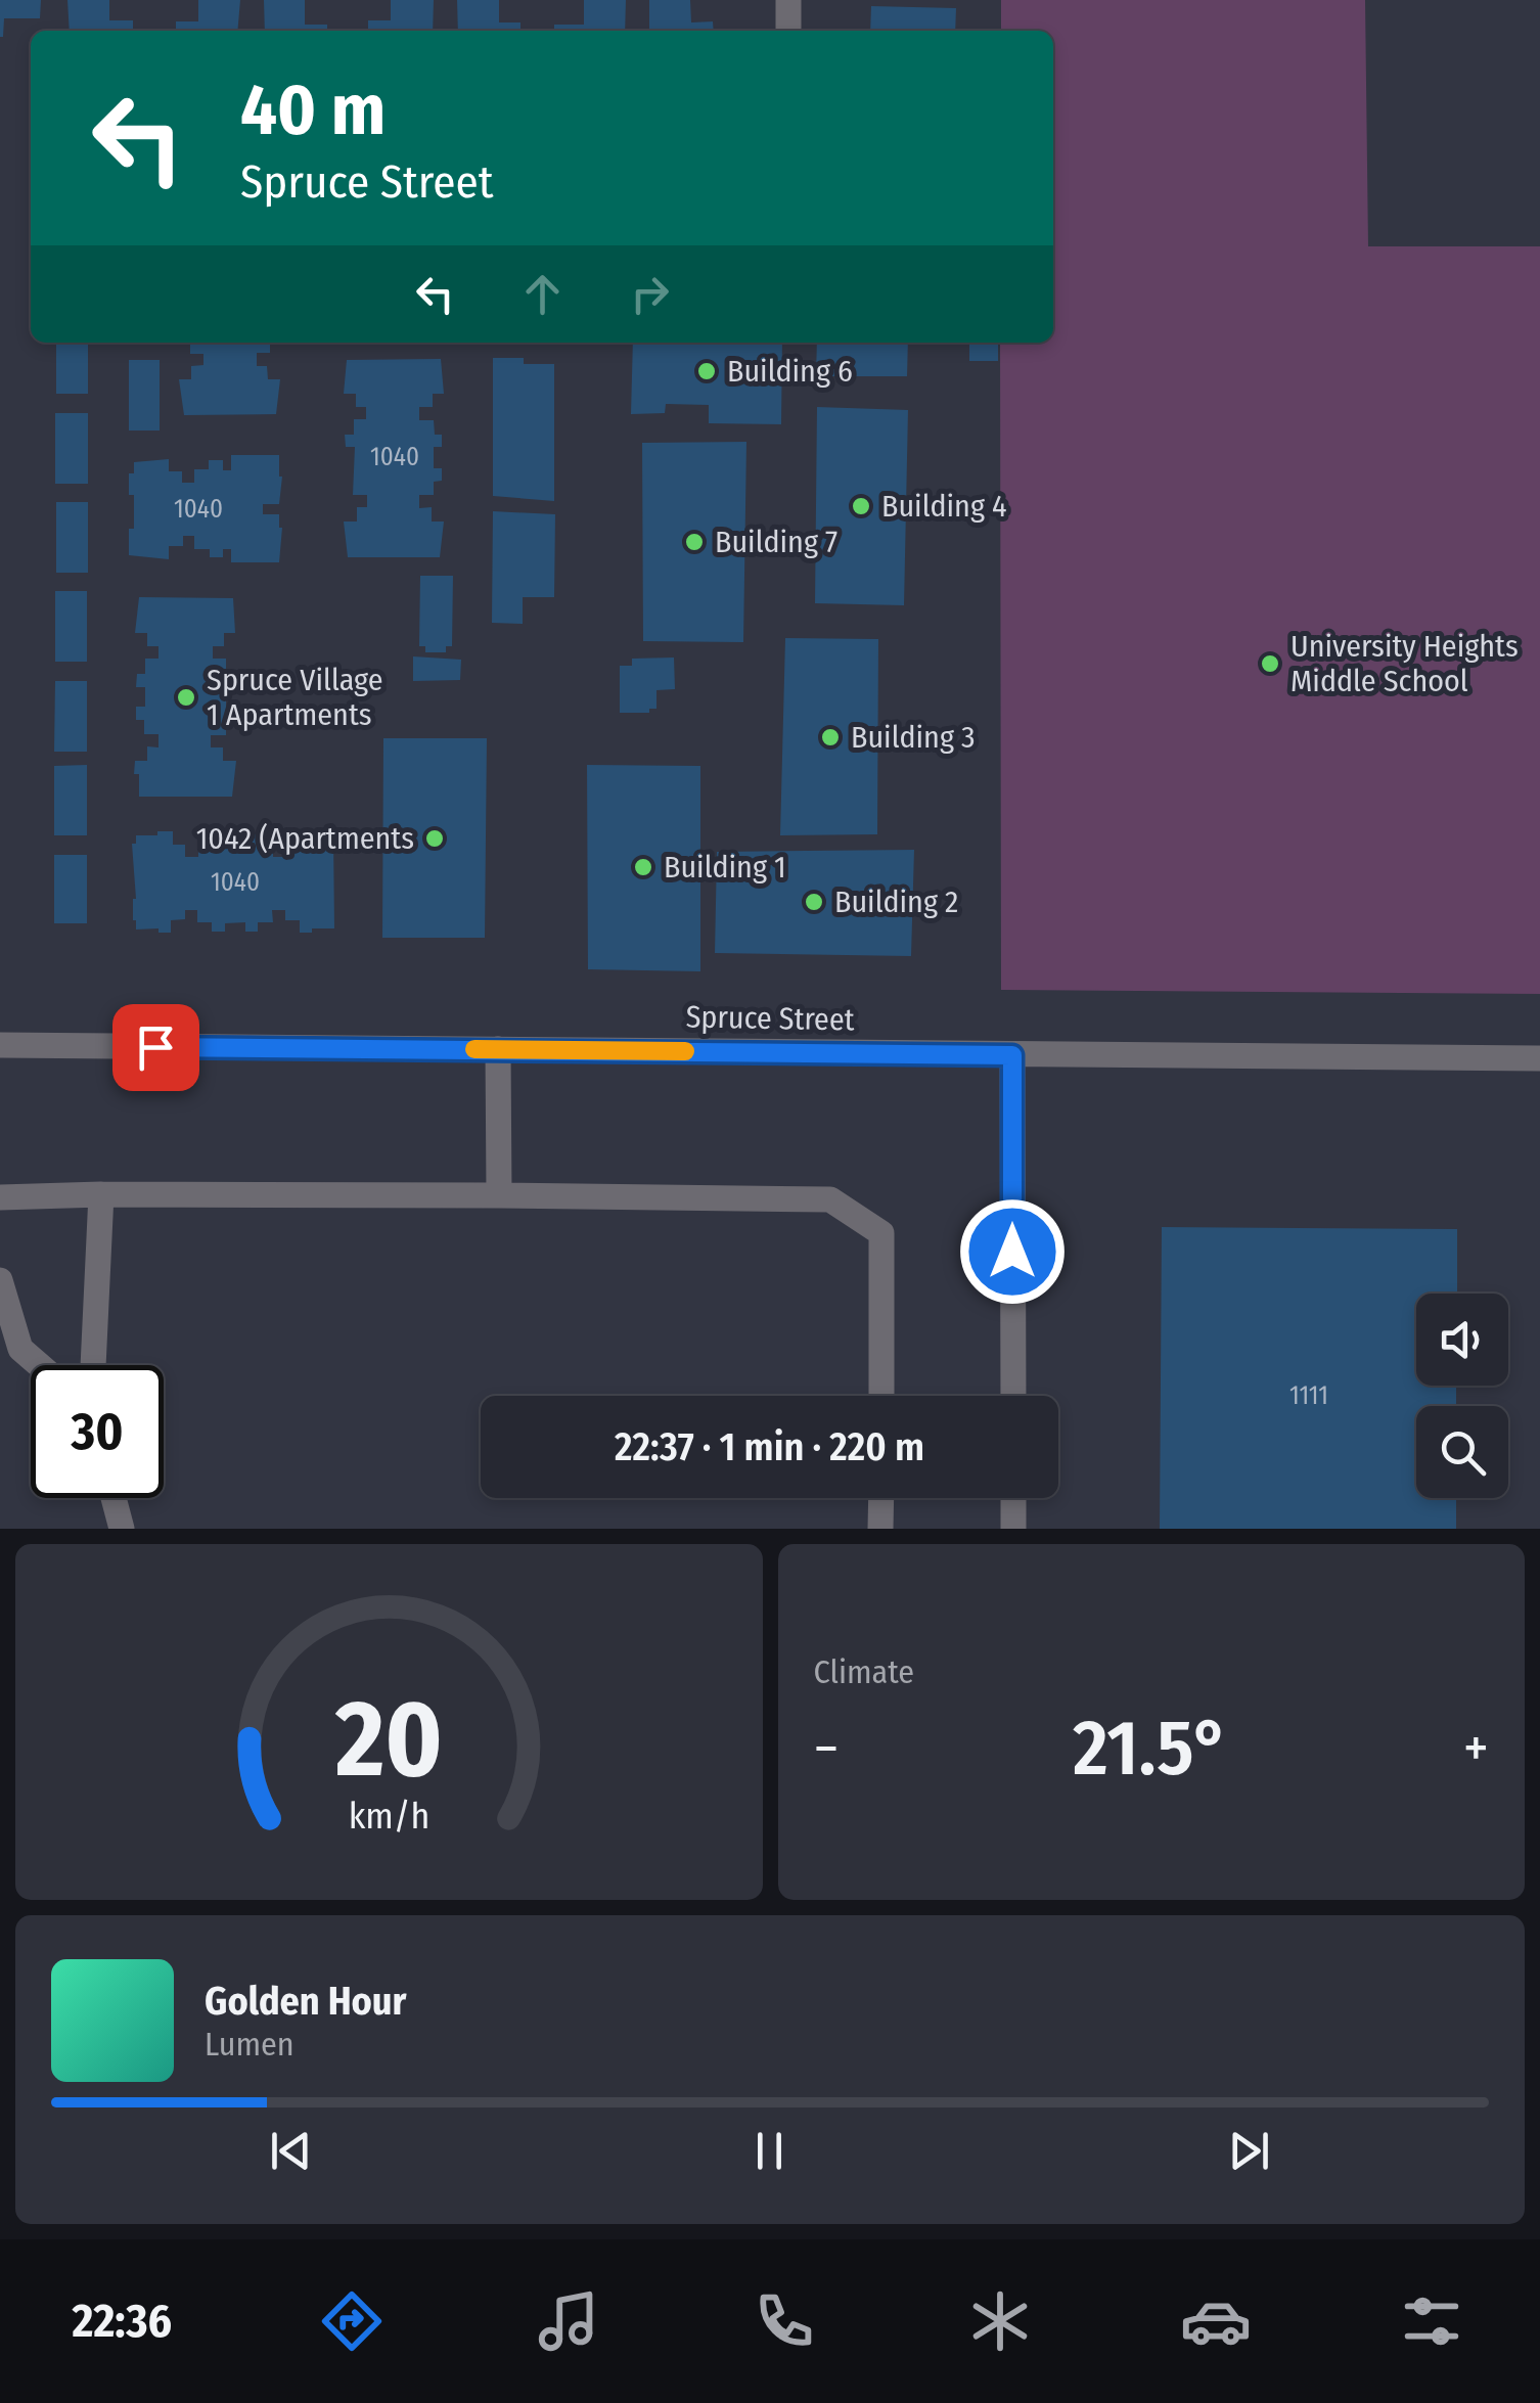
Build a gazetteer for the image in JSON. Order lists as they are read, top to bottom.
{
  "streets": {
    "street": ["Spruce Street"]
  },
  "places": [
    "Building 6",
    "Building 4",
    "Building 7",
    "University Heights Middle School",
    "Spruce Village 1 Apartments",
    "Building 3",
    "1042 (Apartments",
    "Building 1",
    "Building 2"
  ],
  "house_numbers": [
    "1040",
    "1040",
    "1040",
    "1111"
  ],
  "page": {
    "turn": ["40 m", "Spruce Street"],
    "limit": "30",
    "trip": "22:37 · 1 min · 220 m",
    "tile": "Climate",
    "heat": ["−", "21.5°", "+"],
    "song": ["Golden Hour", "Lumen"],
    "tabs": "22:36",
    "gauge": ["20", "km/h"]
  }
}
